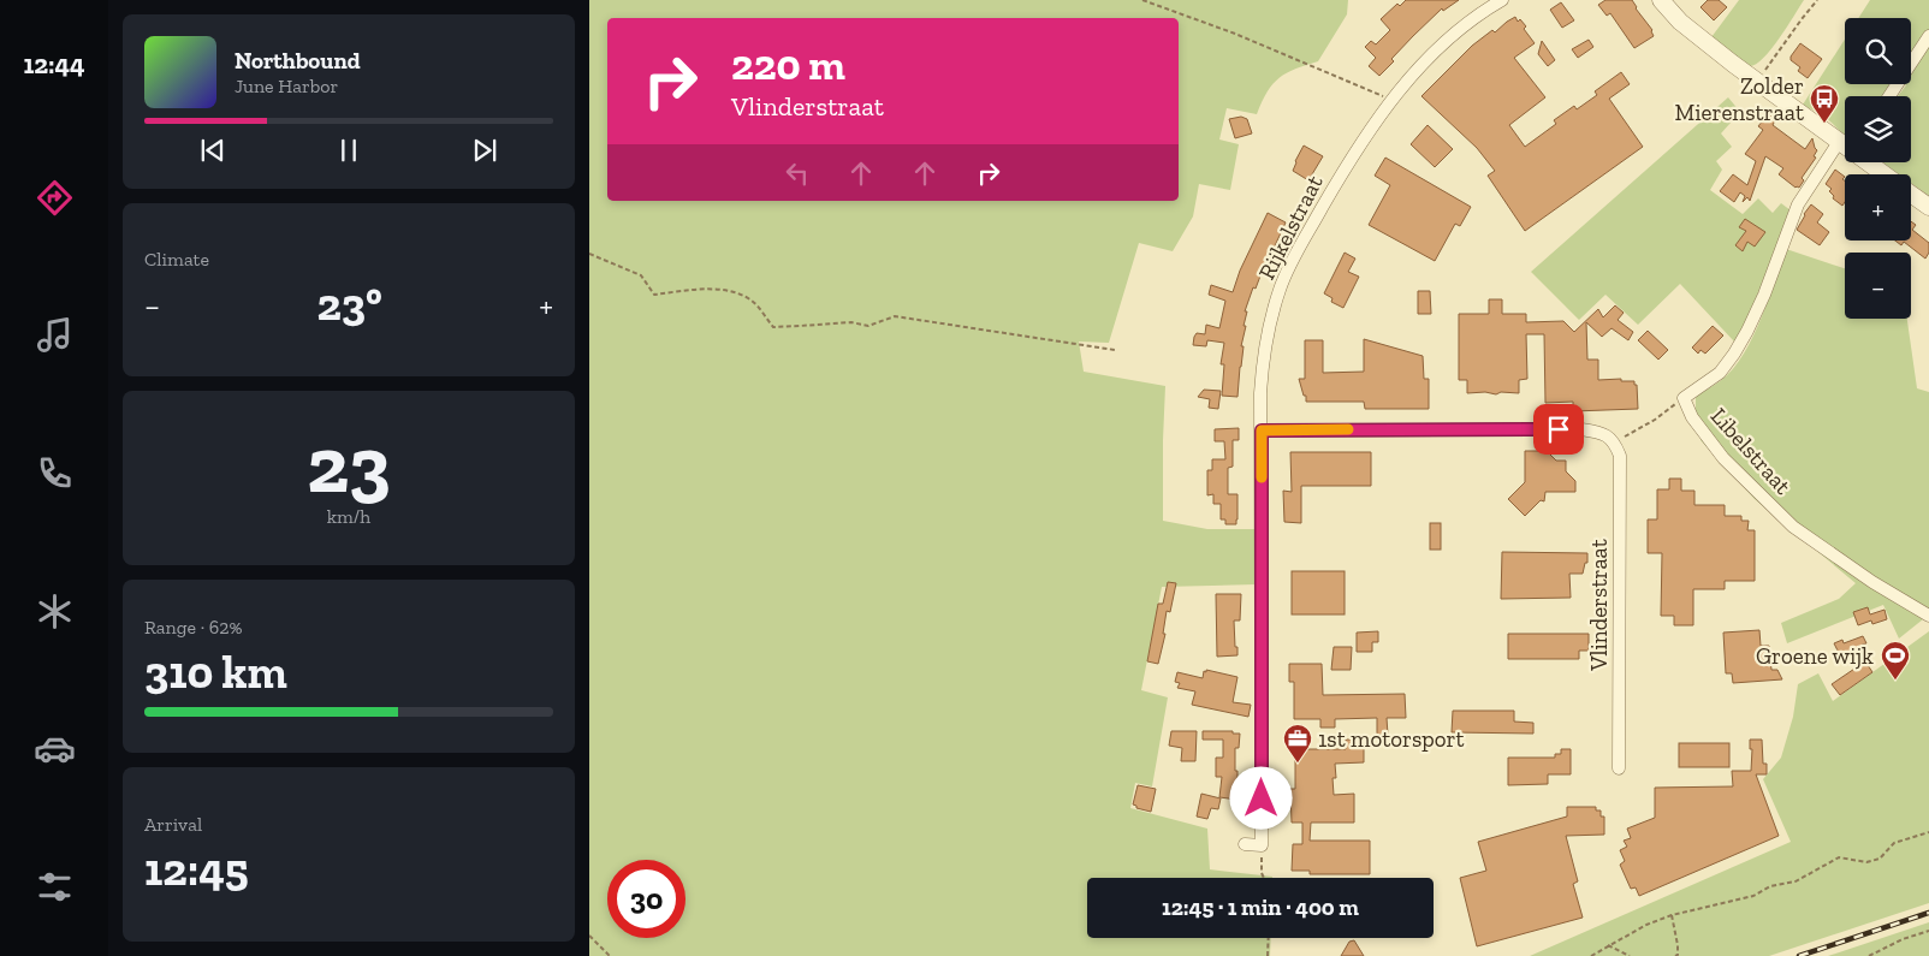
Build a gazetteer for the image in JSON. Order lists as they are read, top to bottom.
{
  "streets": {
    "street": ["Rijkelstraat", "Libelstraat", "Vlinderstraat"]
  },
  "places": {
    "bus stop": ["Zolder Mierenstraat"],
    "sports": ["Groene wijk"],
    "office": ["1st motorsport"]
  },
  "page": {
    "tabs": "12:44",
    "map_buttons": ["+", "−"],
    "turn": ["220 m", "Vlinderstraat"],
    "song": ["Northbound", "June Harbor"],
    "tile": [
      "Climate",
      ["23", "km/h"],
      ["Range · 62%", "310 km"],
      ["Arrival", "12:45"]
    ],
    "heat": ["−", "23°", "+"],
    "limit": "30",
    "trip": "12:45 · 1 min · 400 m"
  }
}
